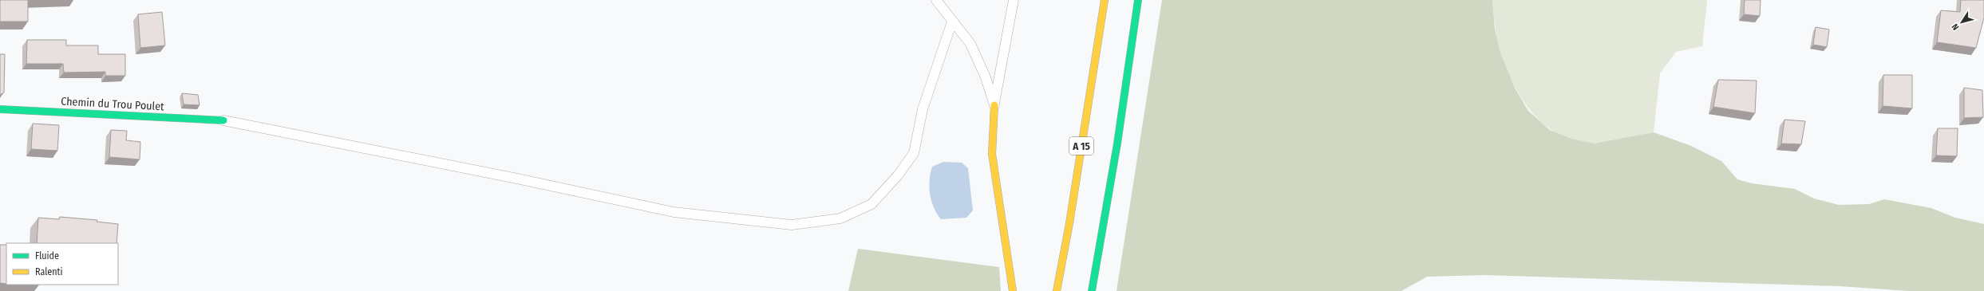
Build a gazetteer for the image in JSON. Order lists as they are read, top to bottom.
{
  "streets": {
    "main road": ["Chemin du Trou Poulet", "A 15"]
  },
  "legend": ["Fluide", "Ralenti"],
  "north": "bottom left"
}
